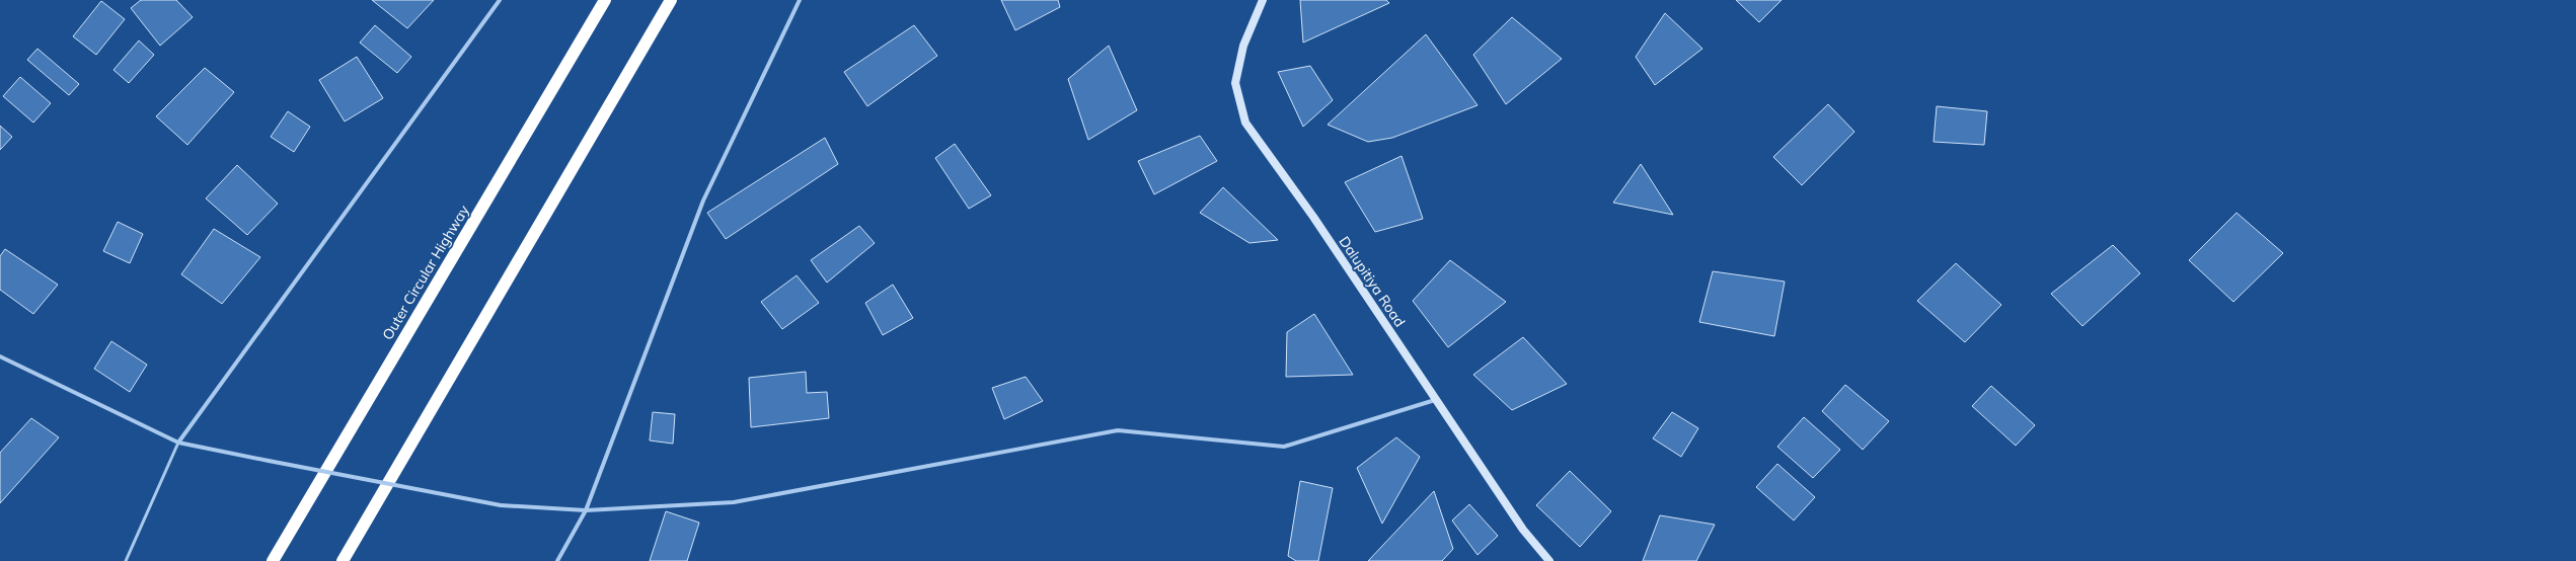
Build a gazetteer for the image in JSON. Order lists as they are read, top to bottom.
{
  "streets": {
    "highway": ["Outer Circular Highway"],
    "street": ["Dalupitiya Road"]
  }
}
